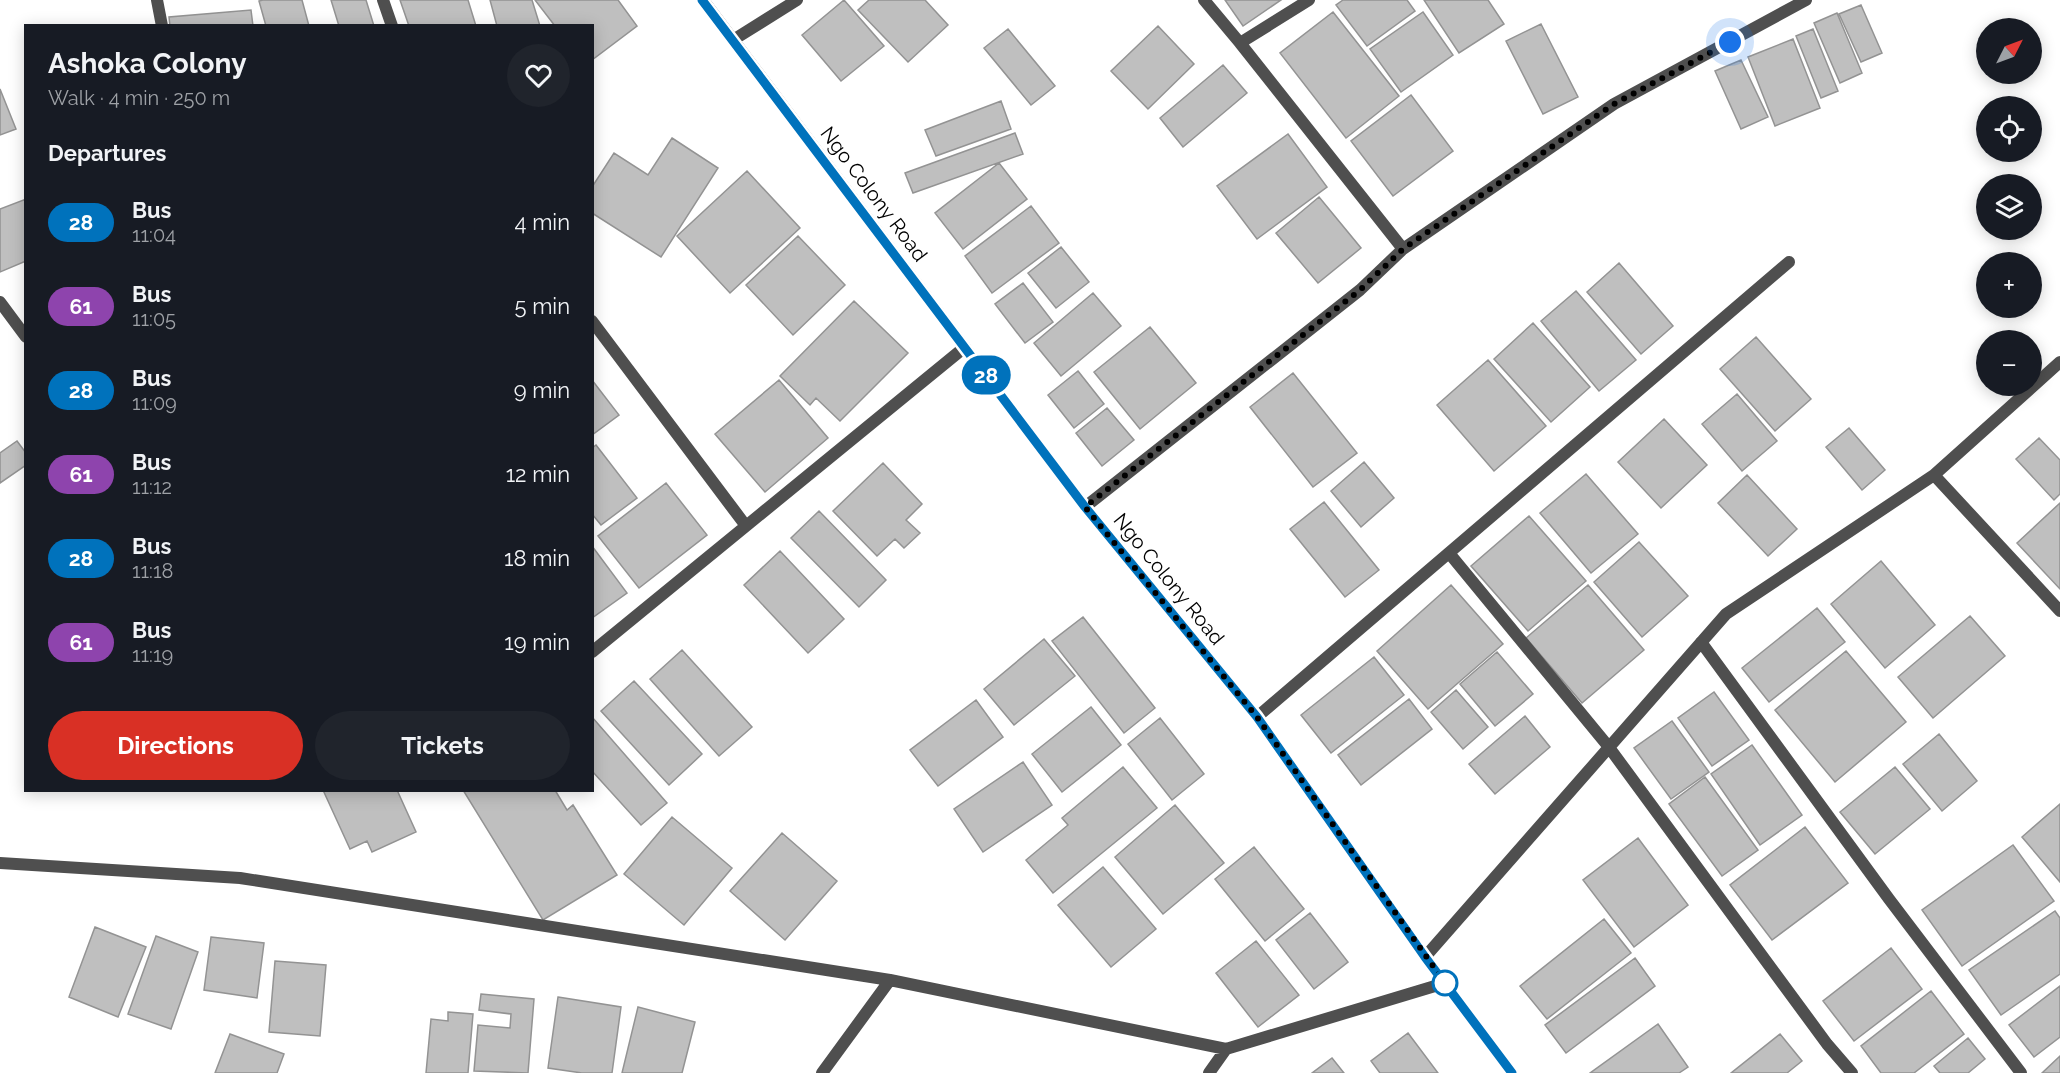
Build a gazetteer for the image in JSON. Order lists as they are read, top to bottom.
{
  "streets": {
    "street": ["Ngo Colony Road"]
  },
  "lines": ["bus line 28"],
  "north": "top right",
  "page": {
    "on_map": "28",
    "map_buttons": ["+", "−"],
    "heading": [
      ["Ashoka Colony", "Walk · 4 min · 250 m"],
      "Departures"
    ],
    "list": [
      {
        "mark": "28",
        "name": "Bus",
        "note": "11:04",
        "value": "4 min"
      },
      {
        "mark": "61",
        "name": "Bus",
        "note": "11:05",
        "value": "5 min"
      },
      {
        "mark": "28",
        "name": "Bus",
        "note": "11:09",
        "value": "9 min"
      },
      {
        "mark": "61",
        "name": "Bus",
        "note": "11:12",
        "value": "12 min"
      },
      {
        "mark": "28",
        "name": "Bus",
        "note": "11:18",
        "value": "18 min"
      },
      {
        "mark": "61",
        "name": "Bus",
        "note": "11:19",
        "value": "19 min"
      }
    ],
    "buttons": ["Directions", "Tickets"]
  }
}
